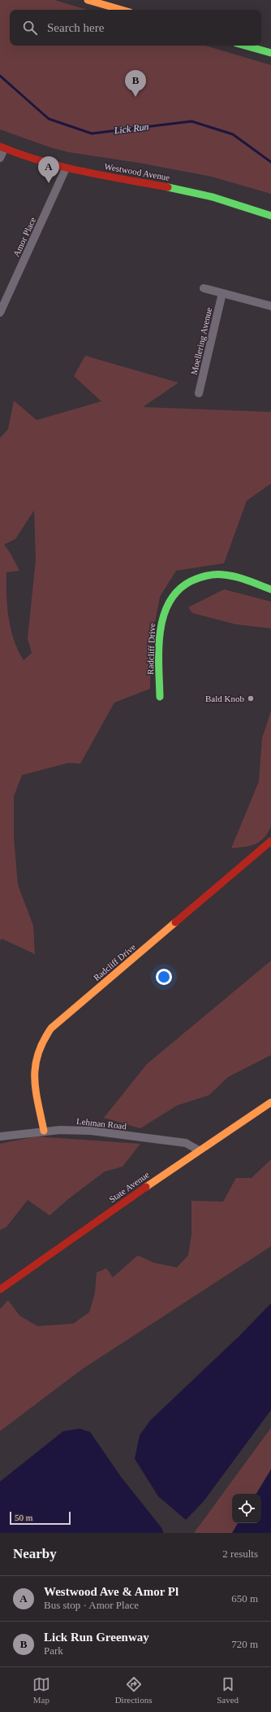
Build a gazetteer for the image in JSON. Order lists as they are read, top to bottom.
{
  "streets": {
    "main road": ["Westwood Avenue", "Radcliff Drive", "State Avenue"],
    "street": ["Amor Place", "Moellering Avenue", "Lehman Road"]
  },
  "crossings": [
    ["Westwood Avenue", "Amor Place"],
    ["Radcliff Drive", "Lehman Road"],
    ["Lehman Road", "State Avenue"]
  ],
  "water": ["Lick Run"],
  "places": ["Bald Knob"],
  "scale_bar": "50 m",
  "page": {
    "search": "Search here",
    "pins": ["B", "A"],
    "scale": "50 m",
    "heading": ["Nearby", "2 results"],
    "list": [
      {
        "mark": "A",
        "name": "Westwood Ave & Amor Pl",
        "note": "Bus stop · Amor Place",
        "value": "650 m"
      },
      {
        "mark": "B",
        "name": "Lick Run Greenway",
        "note": "Park",
        "value": "720 m"
      }
    ],
    "nav": ["Map", "Directions", "Saved"]
  }
}
